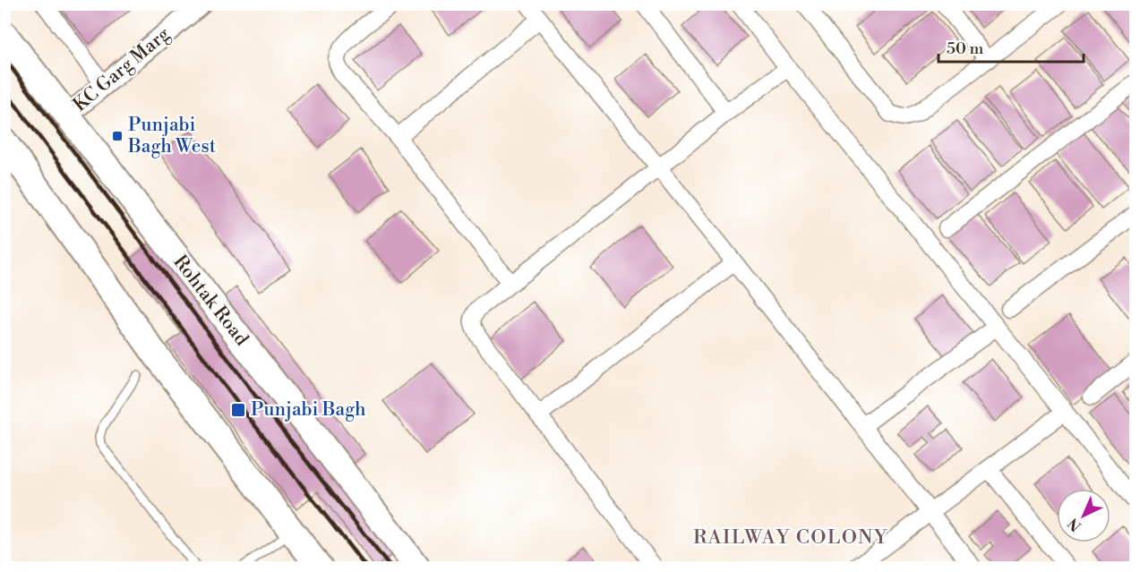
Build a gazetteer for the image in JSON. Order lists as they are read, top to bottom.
{
  "streets": {
    "main road": ["Rohtak Road"],
    "street": ["KC Garg Marg"]
  },
  "crossings": [
    ["KC Garg Marg", "Rohtak Road"]
  ],
  "districts": ["RAILWAY COLONY"],
  "places": {
    "transit": ["Punjabi Bagh West", "Punjabi Bagh"]
  },
  "scale_bar": "50 m",
  "north": "bottom left"
}
